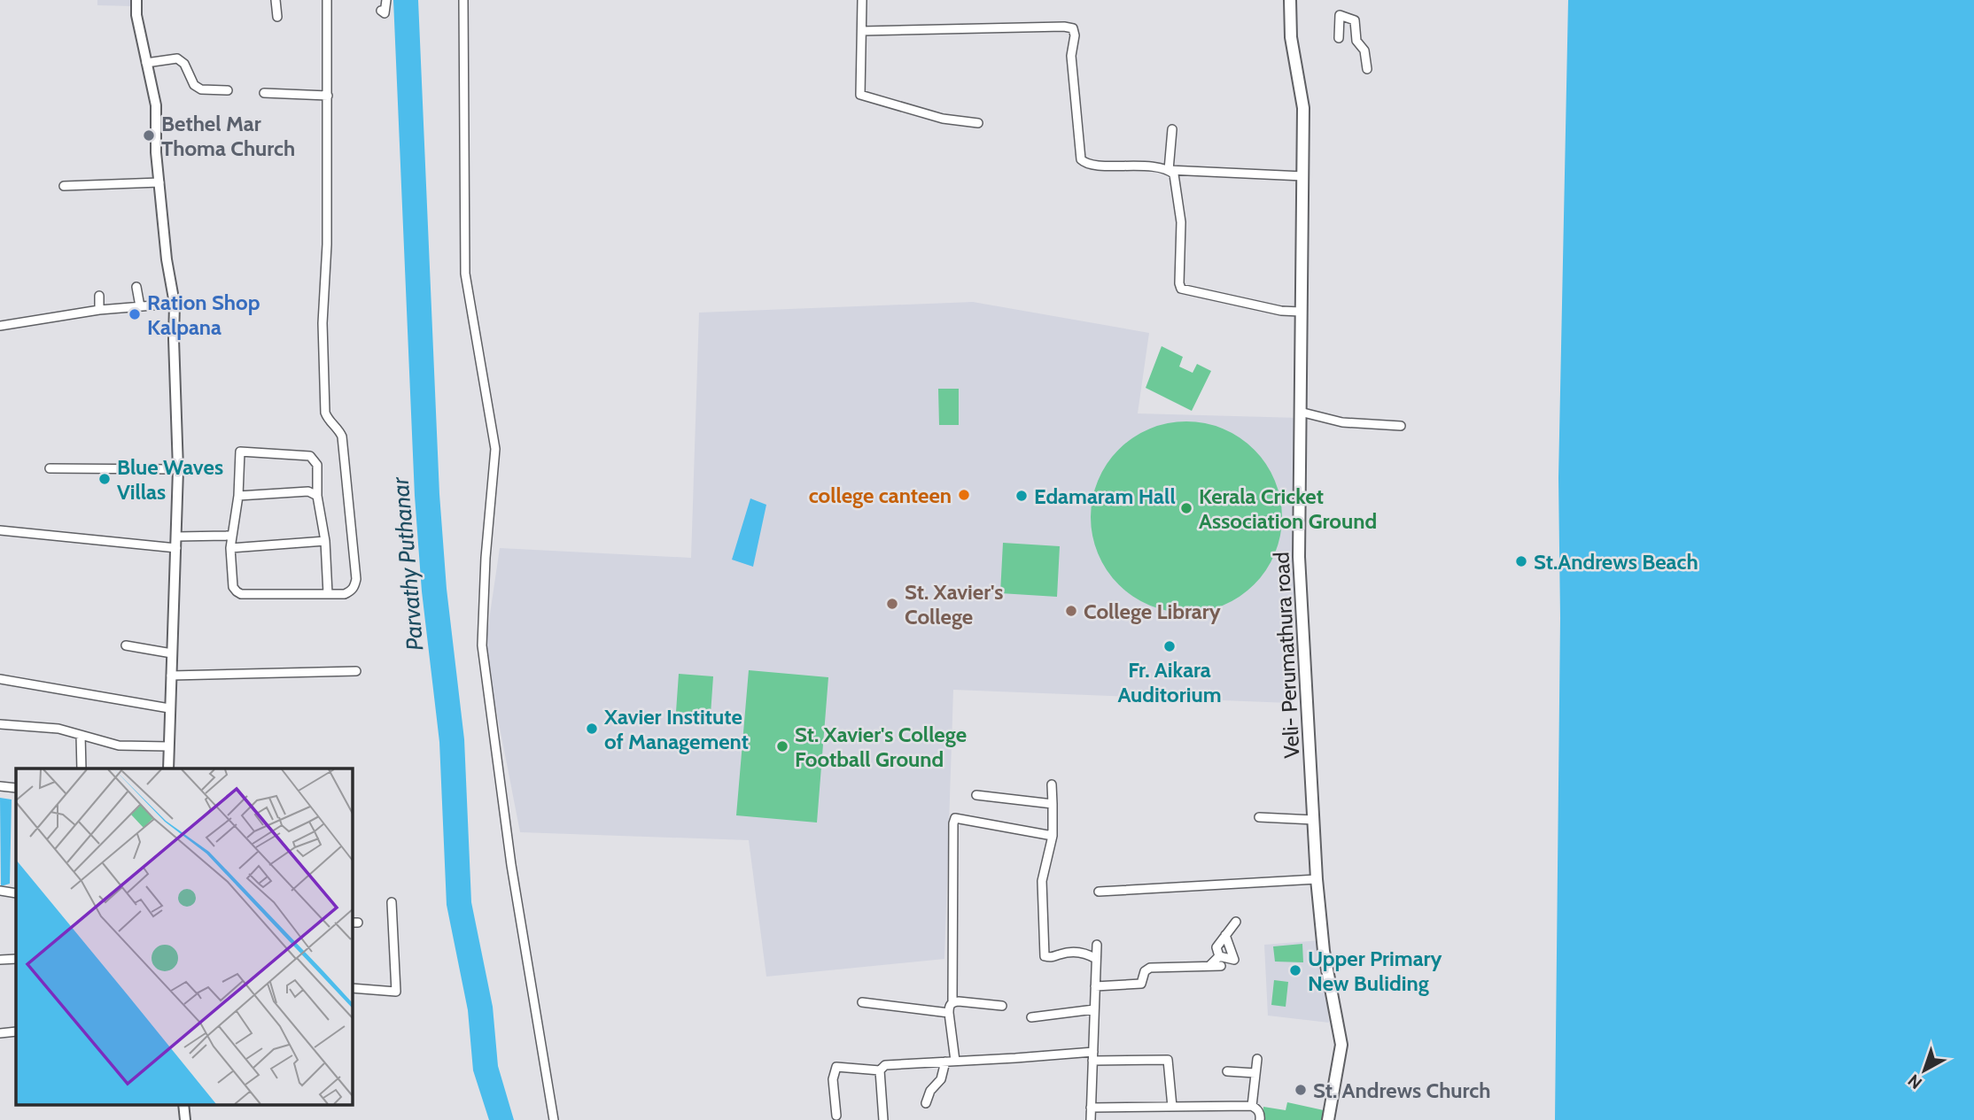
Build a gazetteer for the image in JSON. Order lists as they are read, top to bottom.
{
  "streets": {
    "main road": ["Veli- Perumathura road"]
  },
  "water": ["Parvathy Puthanar"],
  "places": [
    "Bethel Mar Thoma Church",
    "Ration Shop Kalpana",
    "Blue Waves Villas",
    "college canteen",
    "Edamaram Hall",
    "Kerala Cricket Association Ground",
    "St.Andrews Beach",
    "St. Xavier's College",
    "College Library",
    "Fr. Aikara Auditorium",
    "Xavier Institute of Management",
    "St. Xavier's College Football Ground",
    "Upper Primary New Buliding",
    "St. Andrews Church"
  ],
  "north": "bottom left"
}
